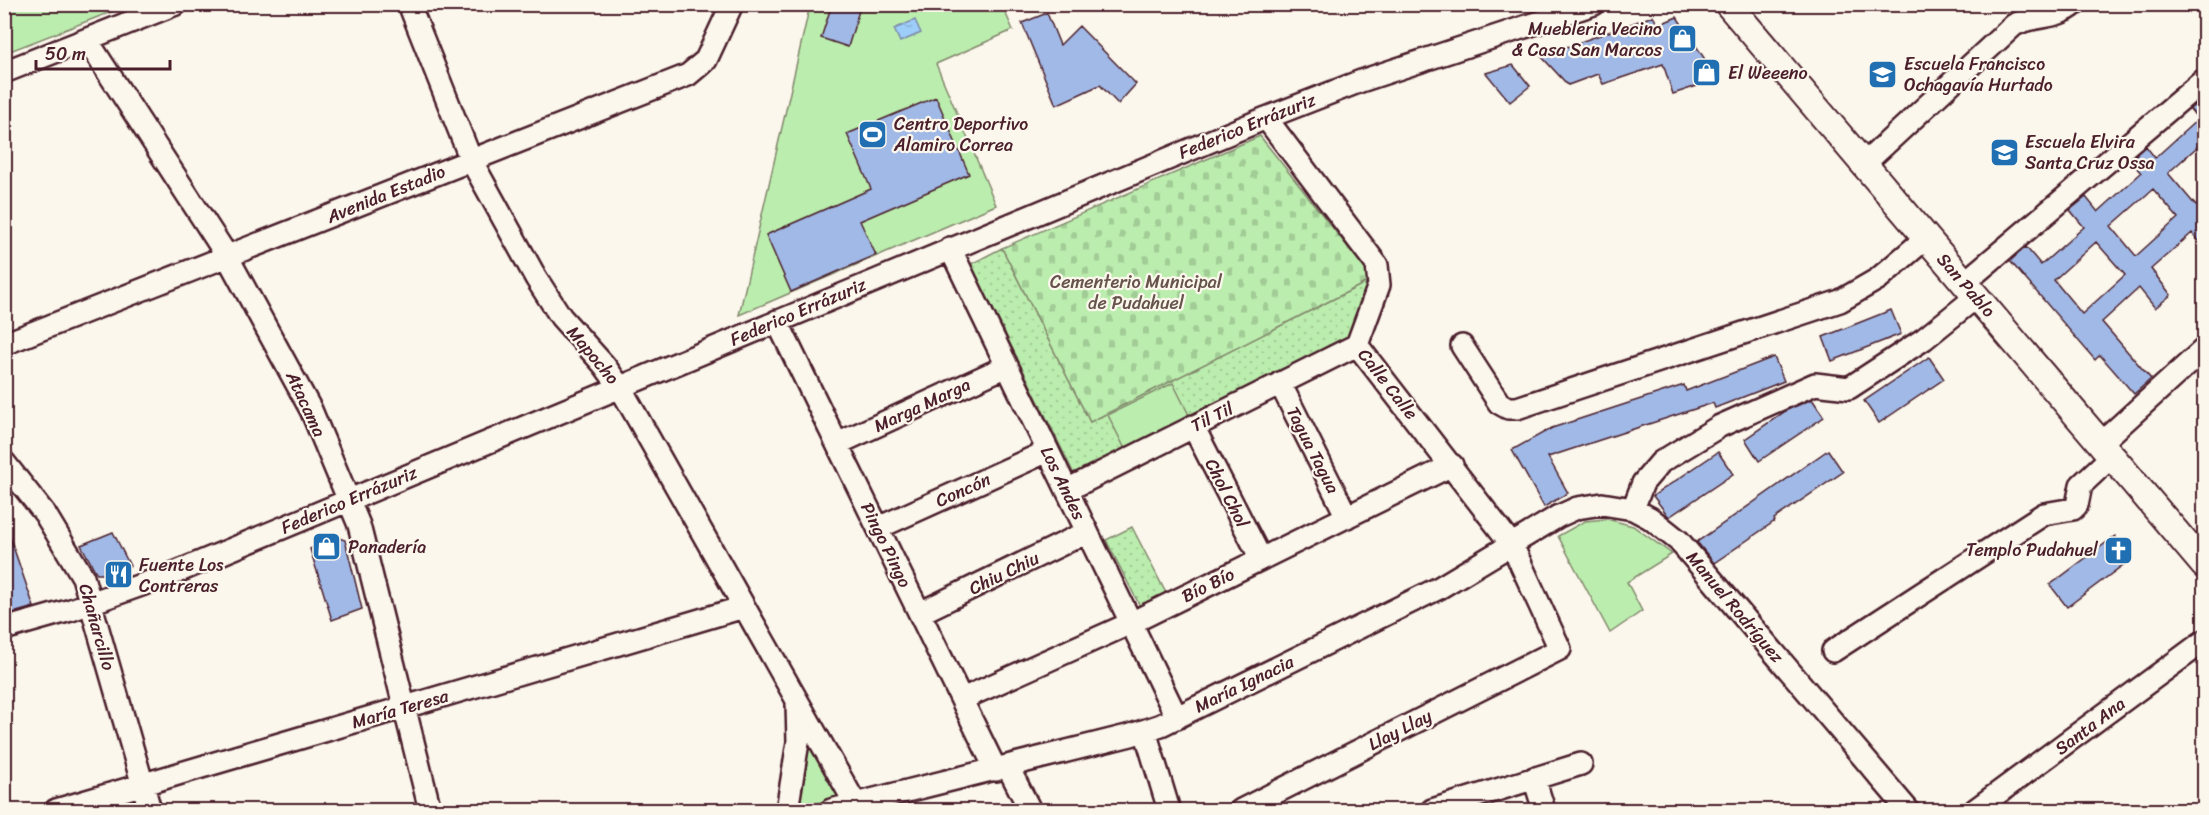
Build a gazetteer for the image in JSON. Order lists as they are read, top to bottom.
{
  "streets": {
    "main road": ["San Pablo"],
    "street": [
      "Federico Errázuriz",
      "Avenida Estadio",
      "Mapocho",
      "Calle Calle",
      "Atacama",
      "Marga Marga",
      "Til Til",
      "Tagua Tagua",
      "Los Andes",
      "Concón",
      "Chol Chol",
      "Pingo Pingo",
      "Chiu Chiu",
      "Bío Bío",
      "Manuel Rodríguez",
      "Chañarcillo",
      "María Ignacia",
      "María Teresa",
      "Santa Ana",
      "Llay Llay"
    ]
  },
  "crossings": [
    ["Federico Errázuriz", "Mapocho"],
    ["Federico Errázuriz", "Calle Calle"],
    ["Federico Errázuriz", "Atacama"],
    ["Federico Errázuriz", "Los Andes"],
    ["Federico Errázuriz", "Pingo Pingo"],
    ["Federico Errázuriz", "Chañarcillo"],
    ["Avenida Estadio", "Mapocho"],
    ["Avenida Estadio", "Atacama"],
    ["Mapocho", "María Ignacia"],
    ["Mapocho", "María Teresa"],
    ["Calle Calle", "Til Til"],
    ["Calle Calle", "Bío Bío"],
    ["Calle Calle", "María Ignacia"],
    ["Calle Calle", "Llay Llay"],
    ["Atacama", "María Teresa"],
    ["Marga Marga", "Los Andes"],
    ["Marga Marga", "Pingo Pingo"],
    ["Til Til", "Tagua Tagua"],
    ["Til Til", "Los Andes"],
    ["Til Til", "Chol Chol"],
    ["Tagua Tagua", "Bío Bío"],
    ["Los Andes", "Concón"],
    ["Los Andes", "Chiu Chiu"],
    ["Los Andes", "Bío Bío"],
    ["Los Andes", "María Ignacia"],
    ["Concón", "Pingo Pingo"],
    ["Chol Chol", "Bío Bío"],
    ["Pingo Pingo", "Chiu Chiu"],
    ["Pingo Pingo", "Bío Bío"],
    ["Pingo Pingo", "María Ignacia"],
    ["Manuel Rodríguez", "María Ignacia"],
    ["Chañarcillo", "María Teresa"]
  ],
  "parks": ["Cementerio Municipal de Pudahuel"],
  "places": {
    "shop": ["Muebleria Vecino & Casa San Marcos", "El Weeeno", "Panadería"],
    "school or university": ["Escuela Francisco Ochagavía Hurtado", "Escuela Elvira Santa Cruz Ossa"],
    "sports": ["Centro Deportivo Alamiro Correa"],
    "church": ["Templo Pudahuel"],
    "restaurant": ["Fuente Los Contreras"]
  },
  "scale_bar": "50 m"
}
